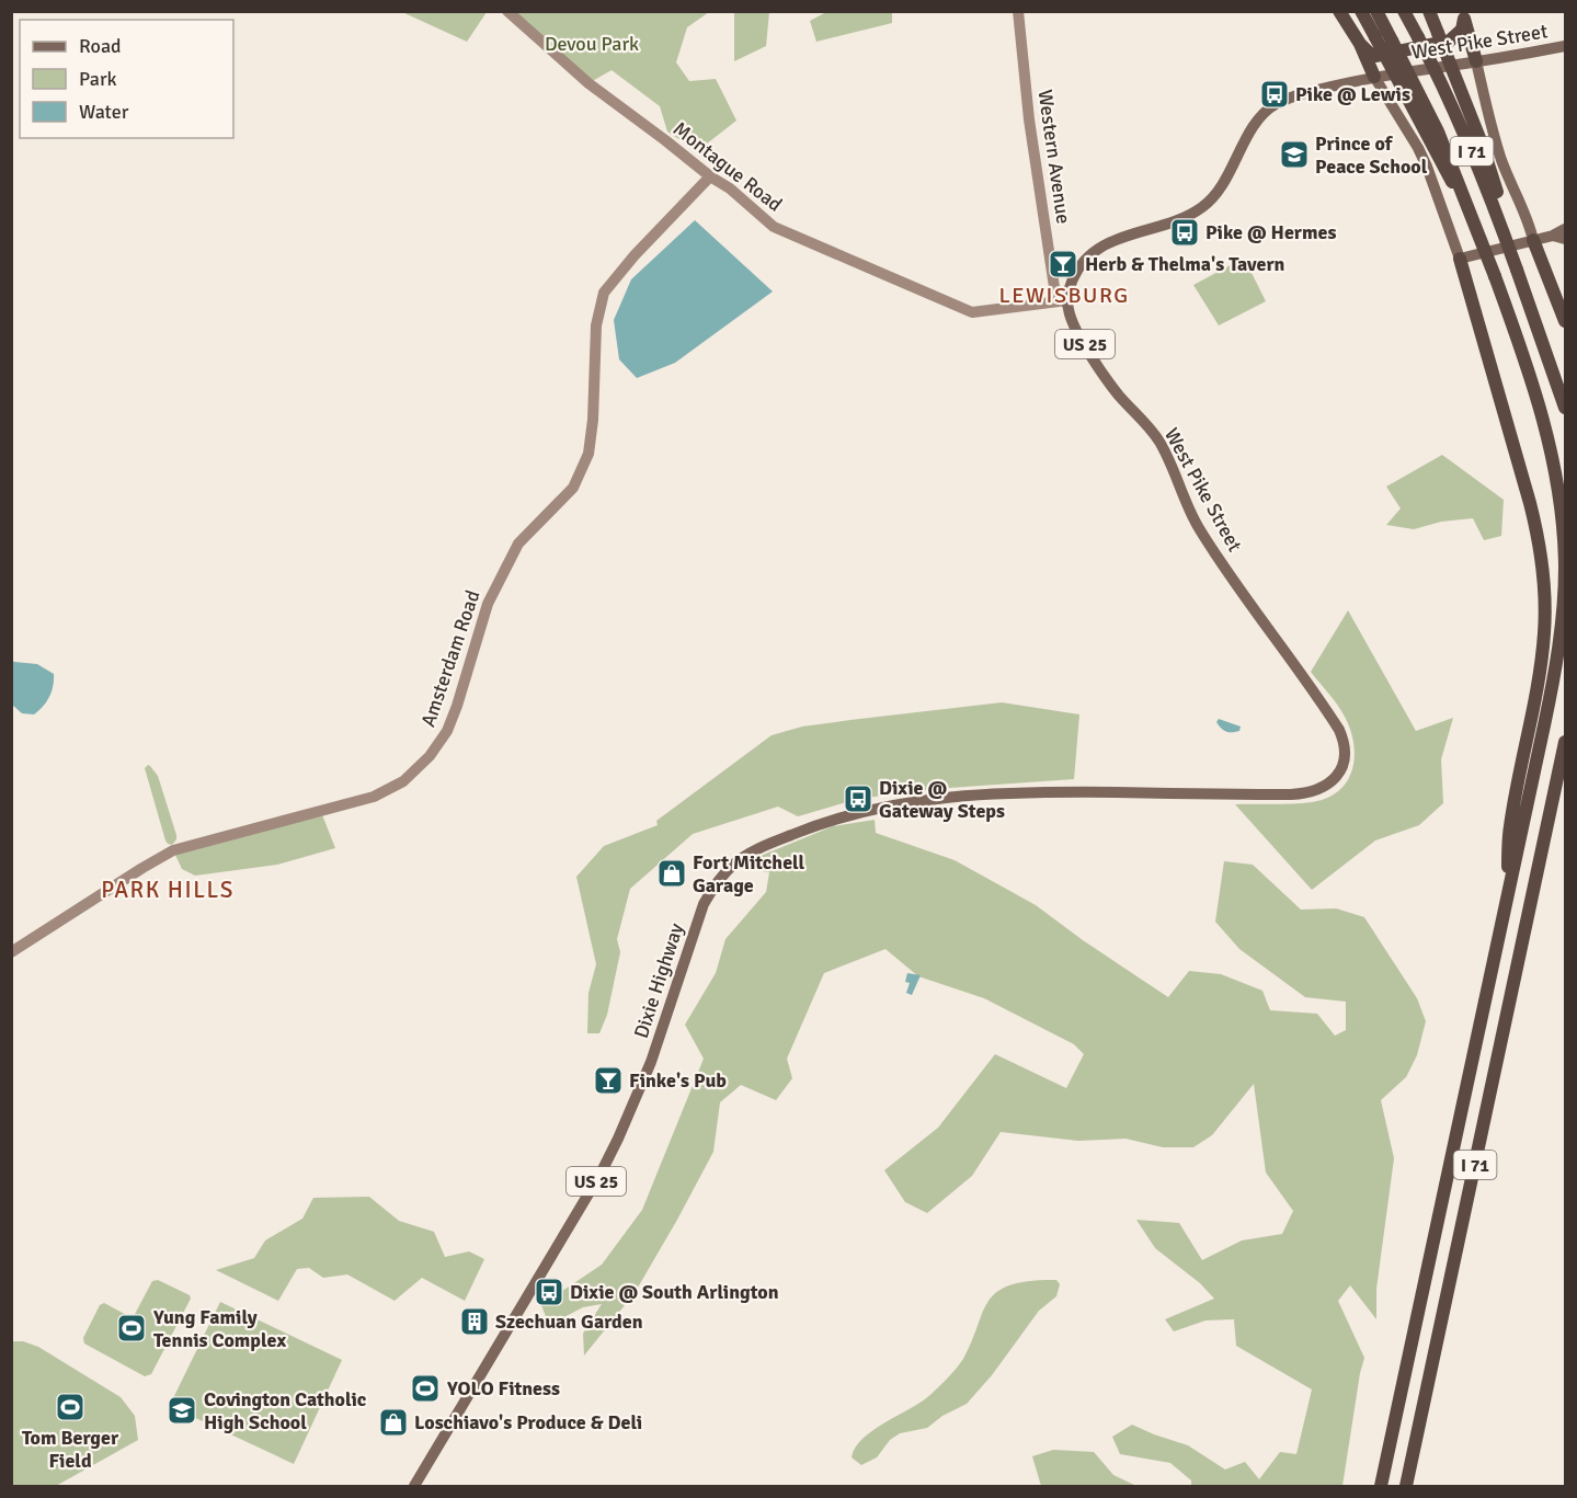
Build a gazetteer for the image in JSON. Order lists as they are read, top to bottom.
{
  "streets": {
    "highway": ["I 71"],
    "main road": ["West Pike Street", "US 25", "Dixie Highway"],
    "street": ["Western Avenue", "Montague Road", "Amsterdam Road"]
  },
  "crossings": [
    ["West Pike Street", "Western Avenue"],
    ["West Pike Street", "Montague Road"],
    ["West Pike Street", "Dixie Highway"],
    ["Western Avenue", "Montague Road"],
    ["Montague Road", "Amsterdam Road"]
  ],
  "districts": ["LEWISBURG", "PARK HILLS"],
  "parks": ["Devou Park"],
  "places": {
    "bus stop": [
      "Pike @ Lewis",
      "Pike @ Hermes",
      "Dixie @ Gateway Steps",
      "Dixie @ South Arlington"
    ],
    "school or university": ["Prince of Peace School", "Covington Catholic High School"],
    "bar": ["Herb & Thelma's Tavern", "Finke's Pub"],
    "shop": ["Fort Mitchell Garage", "Loschiavo's Produce & Deli"],
    "building": ["Szechuan Garden"],
    "sports": ["Yung Family Tennis Complex", "YOLO Fitness", "Tom Berger Field"]
  },
  "legend": ["Road", "Park", "Water"]
}
